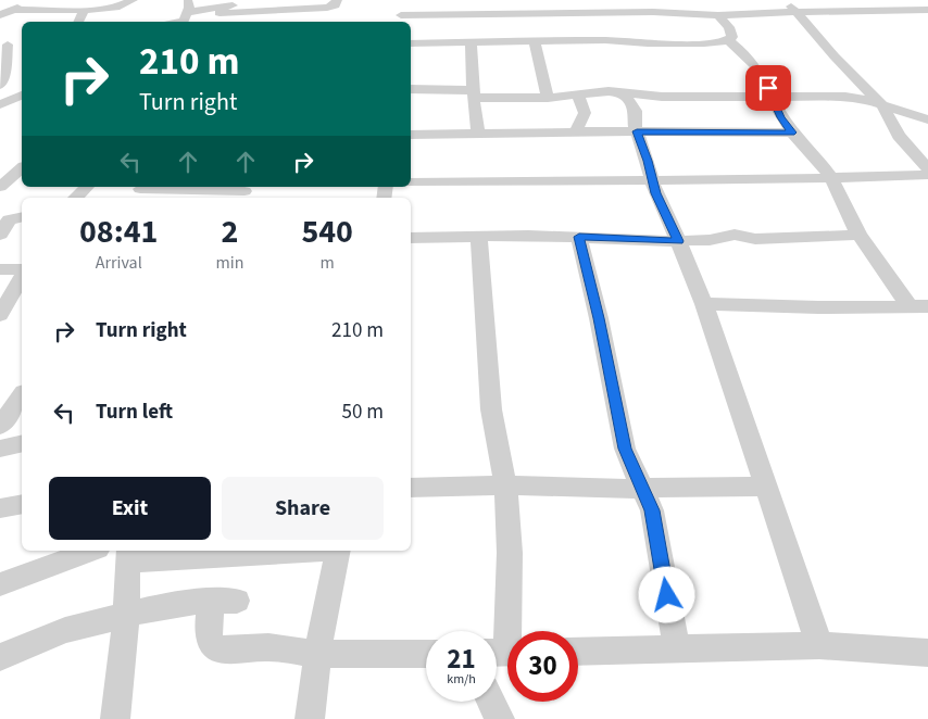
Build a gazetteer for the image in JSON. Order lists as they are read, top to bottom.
{
  "page": {
    "turn": ["210 m", "Turn right"],
    "eta": [
      "08:41",
      "Arrival",
      "2",
      "min",
      "540",
      "m"
    ],
    "list": [
      {
        "name": "Turn right",
        "value": "210 m"
      },
      {
        "name": "Turn left",
        "value": "50 m"
      }
    ],
    "buttons": ["Exit", "Share"],
    "speed": "21 km/h",
    "limit": "30"
  }
}
